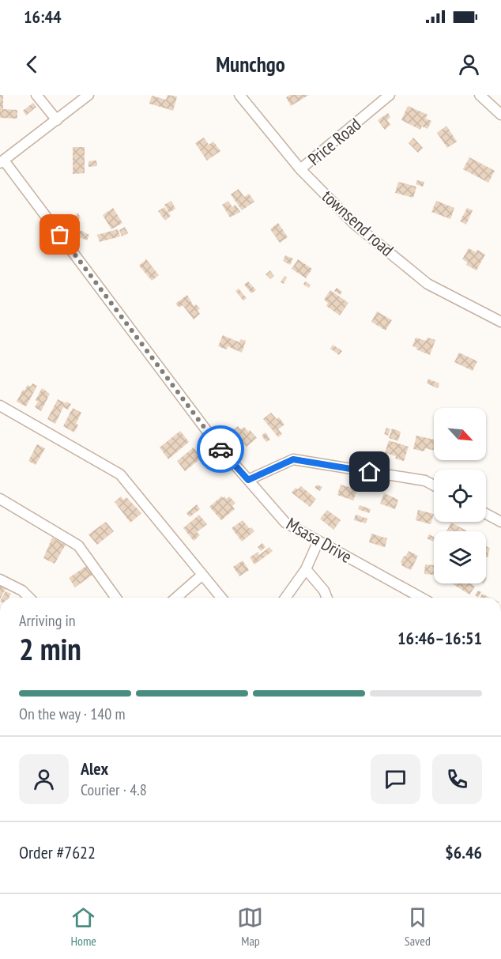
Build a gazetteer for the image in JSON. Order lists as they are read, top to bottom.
{
  "streets": {
    "street": ["Price Road", "townsend road", "Msasa Drive"]
  },
  "crossings": [
    ["Price Road", "townsend road"]
  ],
  "north": "bottom right",
  "page": {
    "status": "16:44",
    "header": "Munchgo",
    "heading": ["2 min", "Arriving in", "16:46–16:51"],
    "panel": [
      "Alex",
      "Courier · 4.8",
      "Order #7622",
      "$6.46"
    ],
    "bar": "On the way · 140 m",
    "tabs": ["Home", "Map", "Saved"]
  }
}
